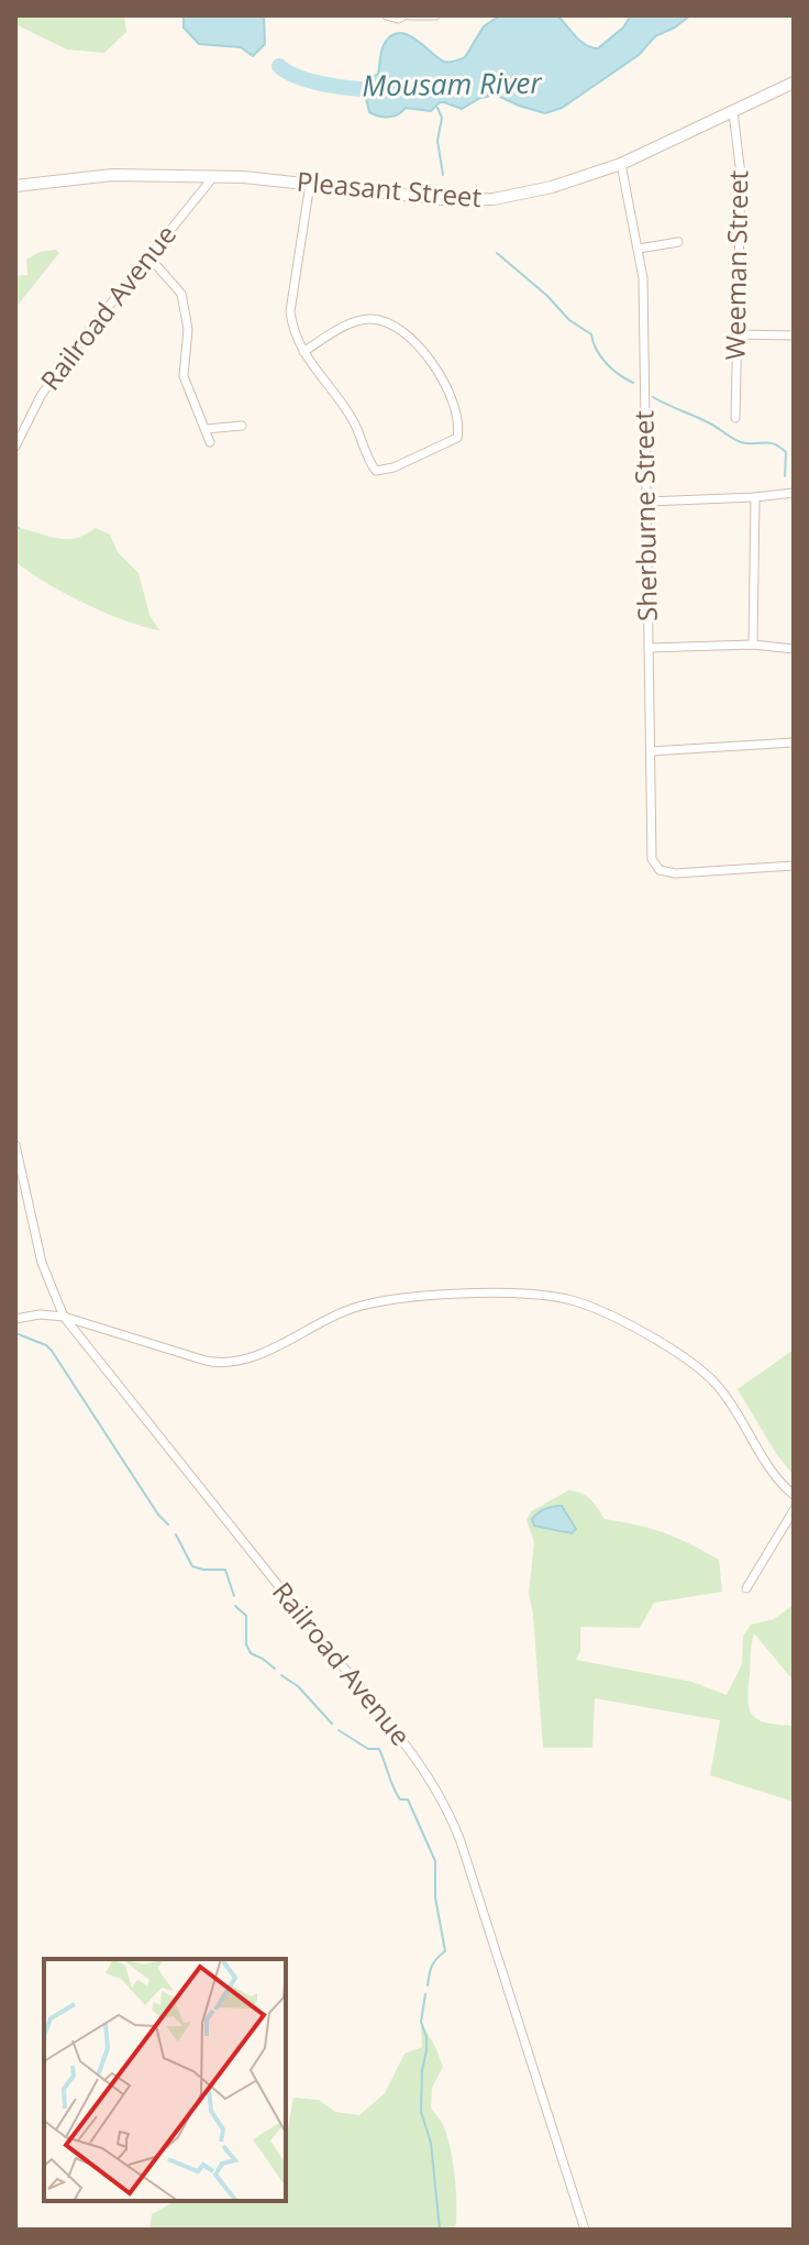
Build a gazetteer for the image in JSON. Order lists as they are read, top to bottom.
{
  "streets": {
    "main road": ["Pleasant Street"],
    "street": ["Weeman Street", "Railroad Avenue", "Sherburne Street"]
  },
  "crossings": [
    ["Pleasant Street", "Weeman Street"],
    ["Pleasant Street", "Railroad Avenue"],
    ["Pleasant Street", "Sherburne Street"]
  ],
  "water": ["Mousam River"]
}
